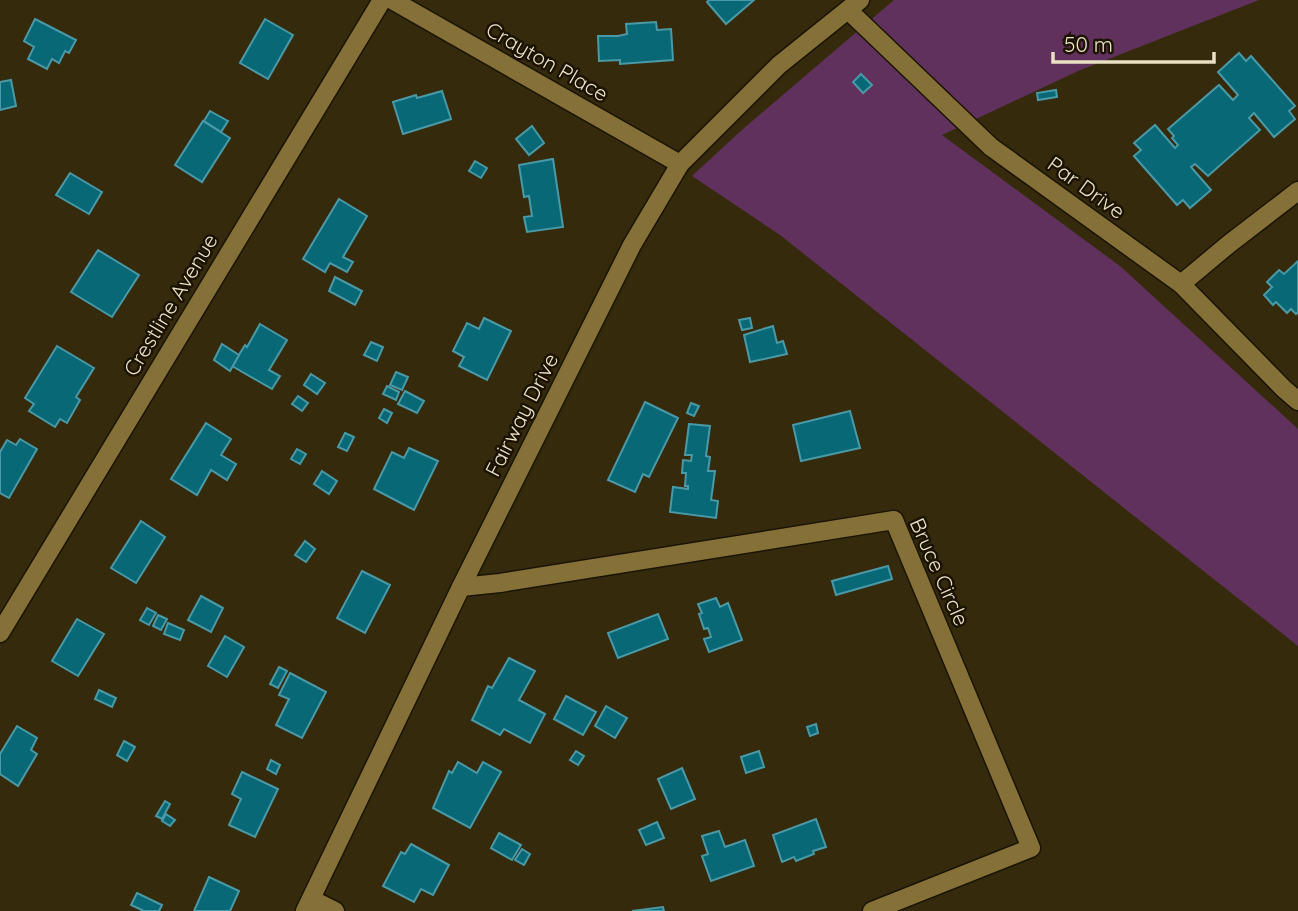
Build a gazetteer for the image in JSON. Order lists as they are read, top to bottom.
{
  "streets": {
    "street": [
      "Crayton Place",
      "Par Drive",
      "Crestline Avenue",
      "Fairway Drive",
      "Bruce Circle"
    ]
  },
  "crossings": [
    ["Crayton Place", "Fairway Drive"],
    ["Par Drive", "Fairway Drive"],
    ["Fairway Drive", "Bruce Circle"]
  ],
  "scale_bar": "50 m"
}
